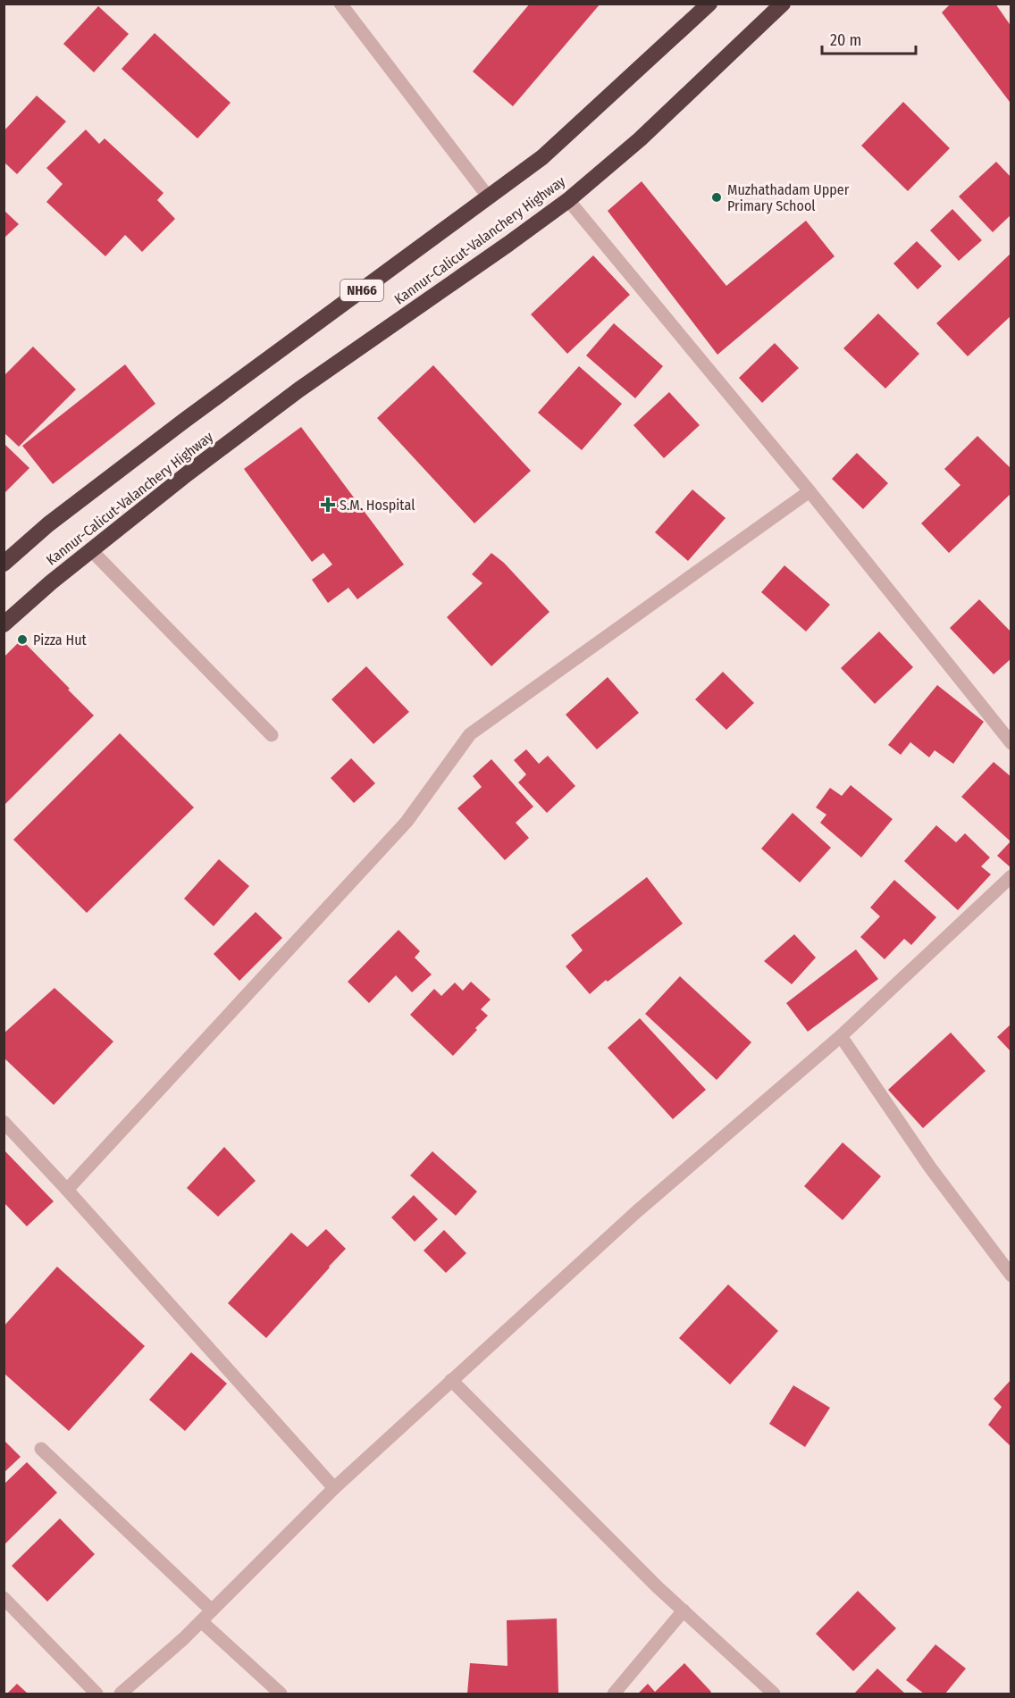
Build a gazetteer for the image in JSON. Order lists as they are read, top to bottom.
{
  "streets": {
    "highway": ["Kannur-Calicut-Valanchery Highway", "NH66"]
  },
  "places": {
    "other": ["Muzhathadam Upper Primary School", "Pizza Hut"],
    "health": ["S.M. Hospital"]
  },
  "scale_bar": "20 m"
}
